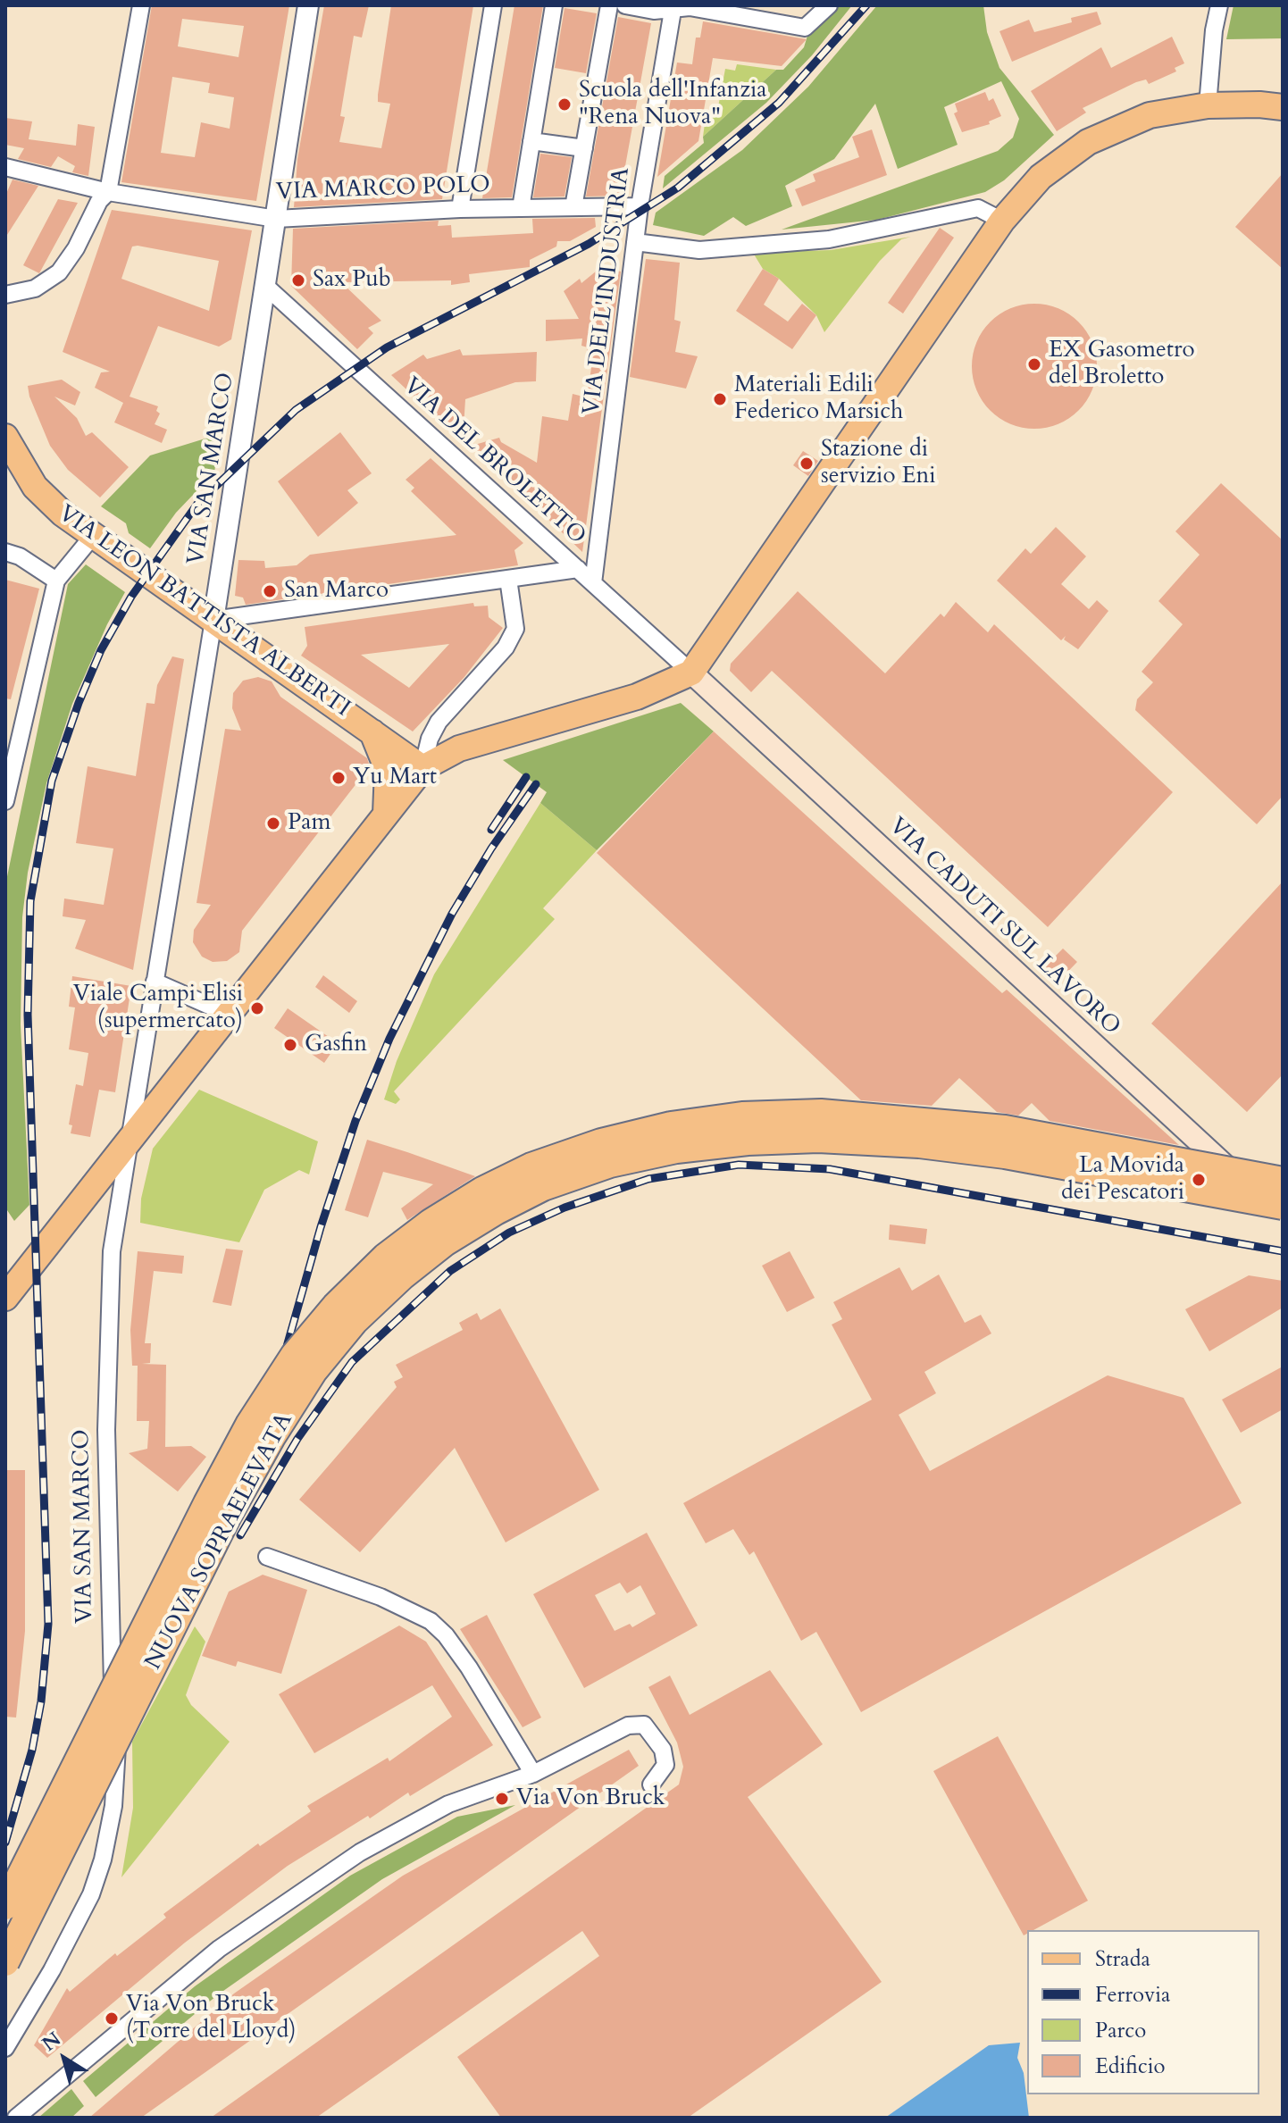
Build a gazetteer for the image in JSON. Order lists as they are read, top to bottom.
{
  "streets": {
    "highway": ["NUOVA SOPRAELEVATA"],
    "main road": ["VIA LEON BATTISTA ALBERTI", "VIA CADUTI SUL LAVORO"],
    "street": [
      "VIA MARCO POLO",
      "VIA DELL'INDUSTRIA",
      "VIA DEL BROLETTO",
      "VIA SAN MARCO"
    ]
  },
  "crossings": [
    ["VIA MARCO POLO", "VIA DELL'INDUSTRIA"],
    ["VIA MARCO POLO", "VIA SAN MARCO"],
    ["VIA DELL'INDUSTRIA", "VIA DEL BROLETTO"],
    ["VIA DEL BROLETTO", "VIA SAN MARCO"],
    ["VIA DEL BROLETTO", "VIA CADUTI SUL LAVORO"],
    ["VIA SAN MARCO", "VIA LEON BATTISTA ALBERTI"]
  ],
  "places": [
    "Scuola dell'Infanzia \"Rena Nuova\"",
    "Sax Pub",
    "EX Gasometro del Broletto",
    "Materiali Edili Federico Marsich",
    "Stazione di servizio Eni",
    "San Marco",
    "Yu Mart",
    "Pam",
    "Viale Campi Elisi (supermercato)",
    "Gasfin",
    "La Movida dei Pescatori",
    "Via Von Bruck",
    "Via Von Bruck (Torre del Lloyd)"
  ],
  "legend": [
    "Strada",
    "Ferrovia",
    "Parco",
    "Edificio"
  ],
  "north": "top left"
}
